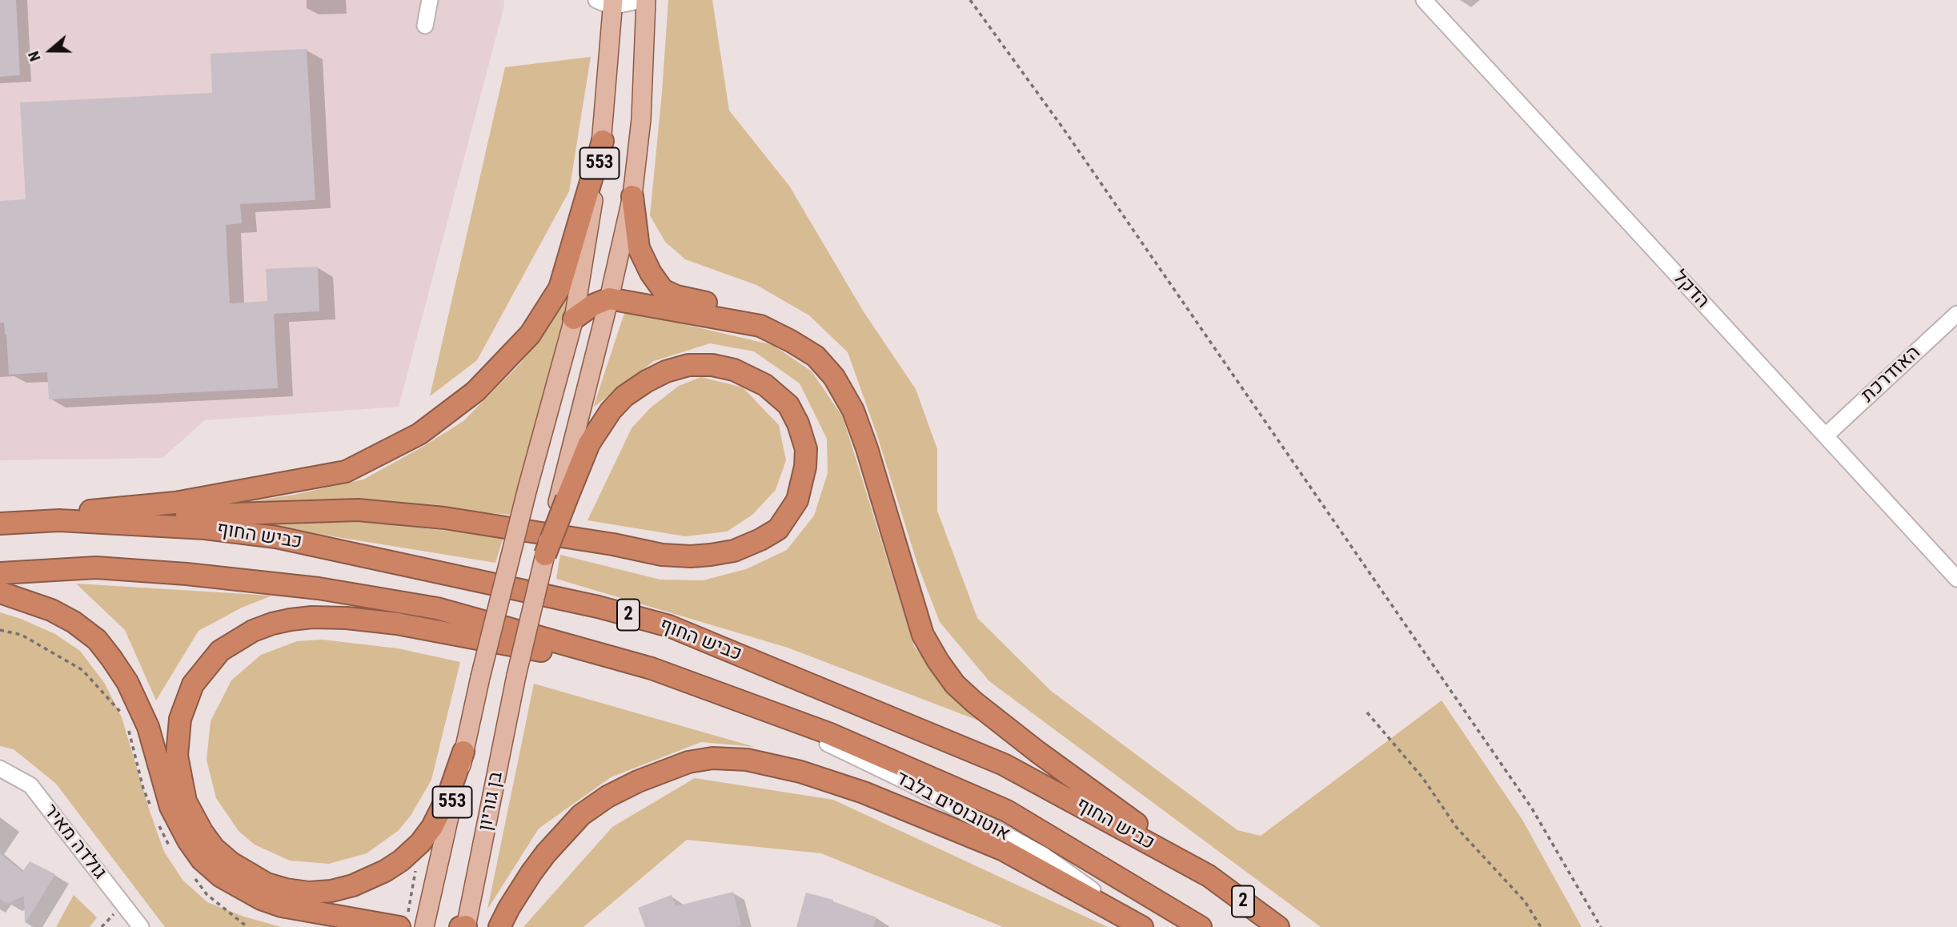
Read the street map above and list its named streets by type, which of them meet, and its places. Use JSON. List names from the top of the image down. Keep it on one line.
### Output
{"streets":{"highway":["כביש החוף","2"],"main road":["553","בן גוריון"],"street":["הדקל","האזדרכת","אוטובוסים בלבד","גולדה מאיר"]},"crossings":[["הדקל","האזדרכת"],["2","אוטובוסים בלבד"]],"north":"left"}
